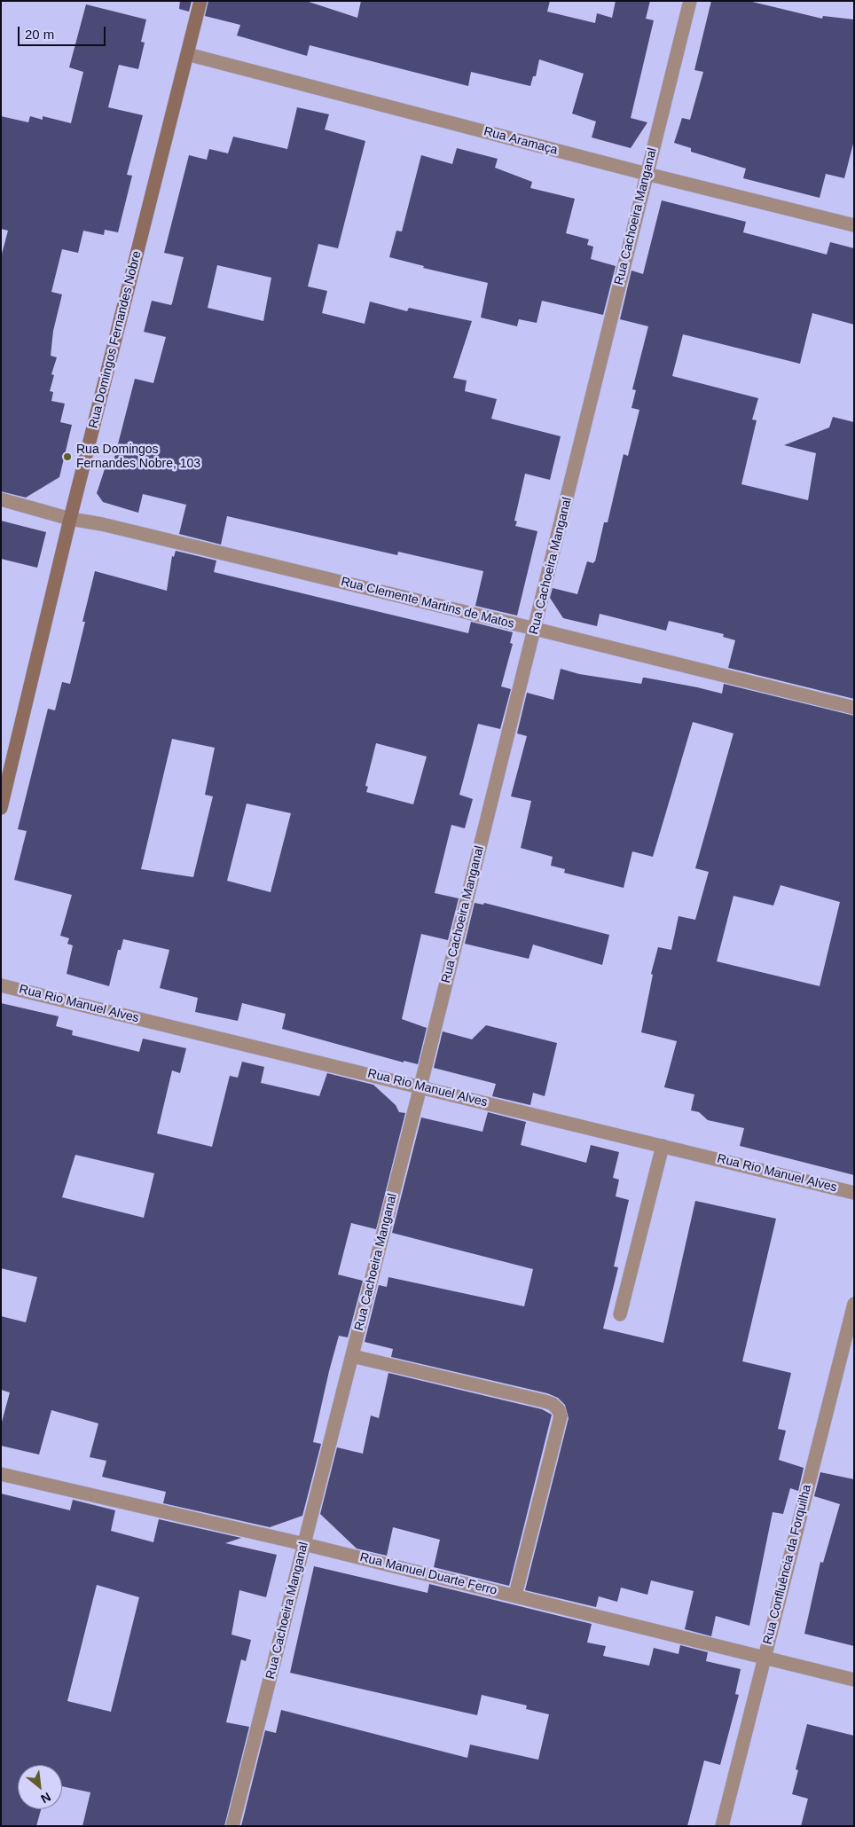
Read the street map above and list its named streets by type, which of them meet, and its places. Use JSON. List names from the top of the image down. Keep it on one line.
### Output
{"streets":{"street":["Rua Aramaça","Rua Cachoeira Manganal","Rua Domingos Fernandes Nobre","Rua Clemente Martins de Matos","Rua Rio Manuel Alves","Rua Confluência da Forquilha","Rua Manuel Duarte Ferro"]},"crossings":[["Rua Aramaça","Rua Cachoeira Manganal"],["Rua Aramaça","Rua Domingos Fernandes Nobre"],["Rua Cachoeira Manganal","Rua Clemente Martins de Matos"],["Rua Cachoeira Manganal","Rua Rio Manuel Alves"],["Rua Cachoeira Manganal","Rua Manuel Duarte Ferro"],["Rua Domingos Fernandes Nobre","Rua Clemente Martins de Matos"],["Rua Confluência da Forquilha","Rua Manuel Duarte Ferro"]],"places":["Rua Domingos Fernandes Nobre, 103"],"scale_bar":"20 m","north":"bottom right"}
